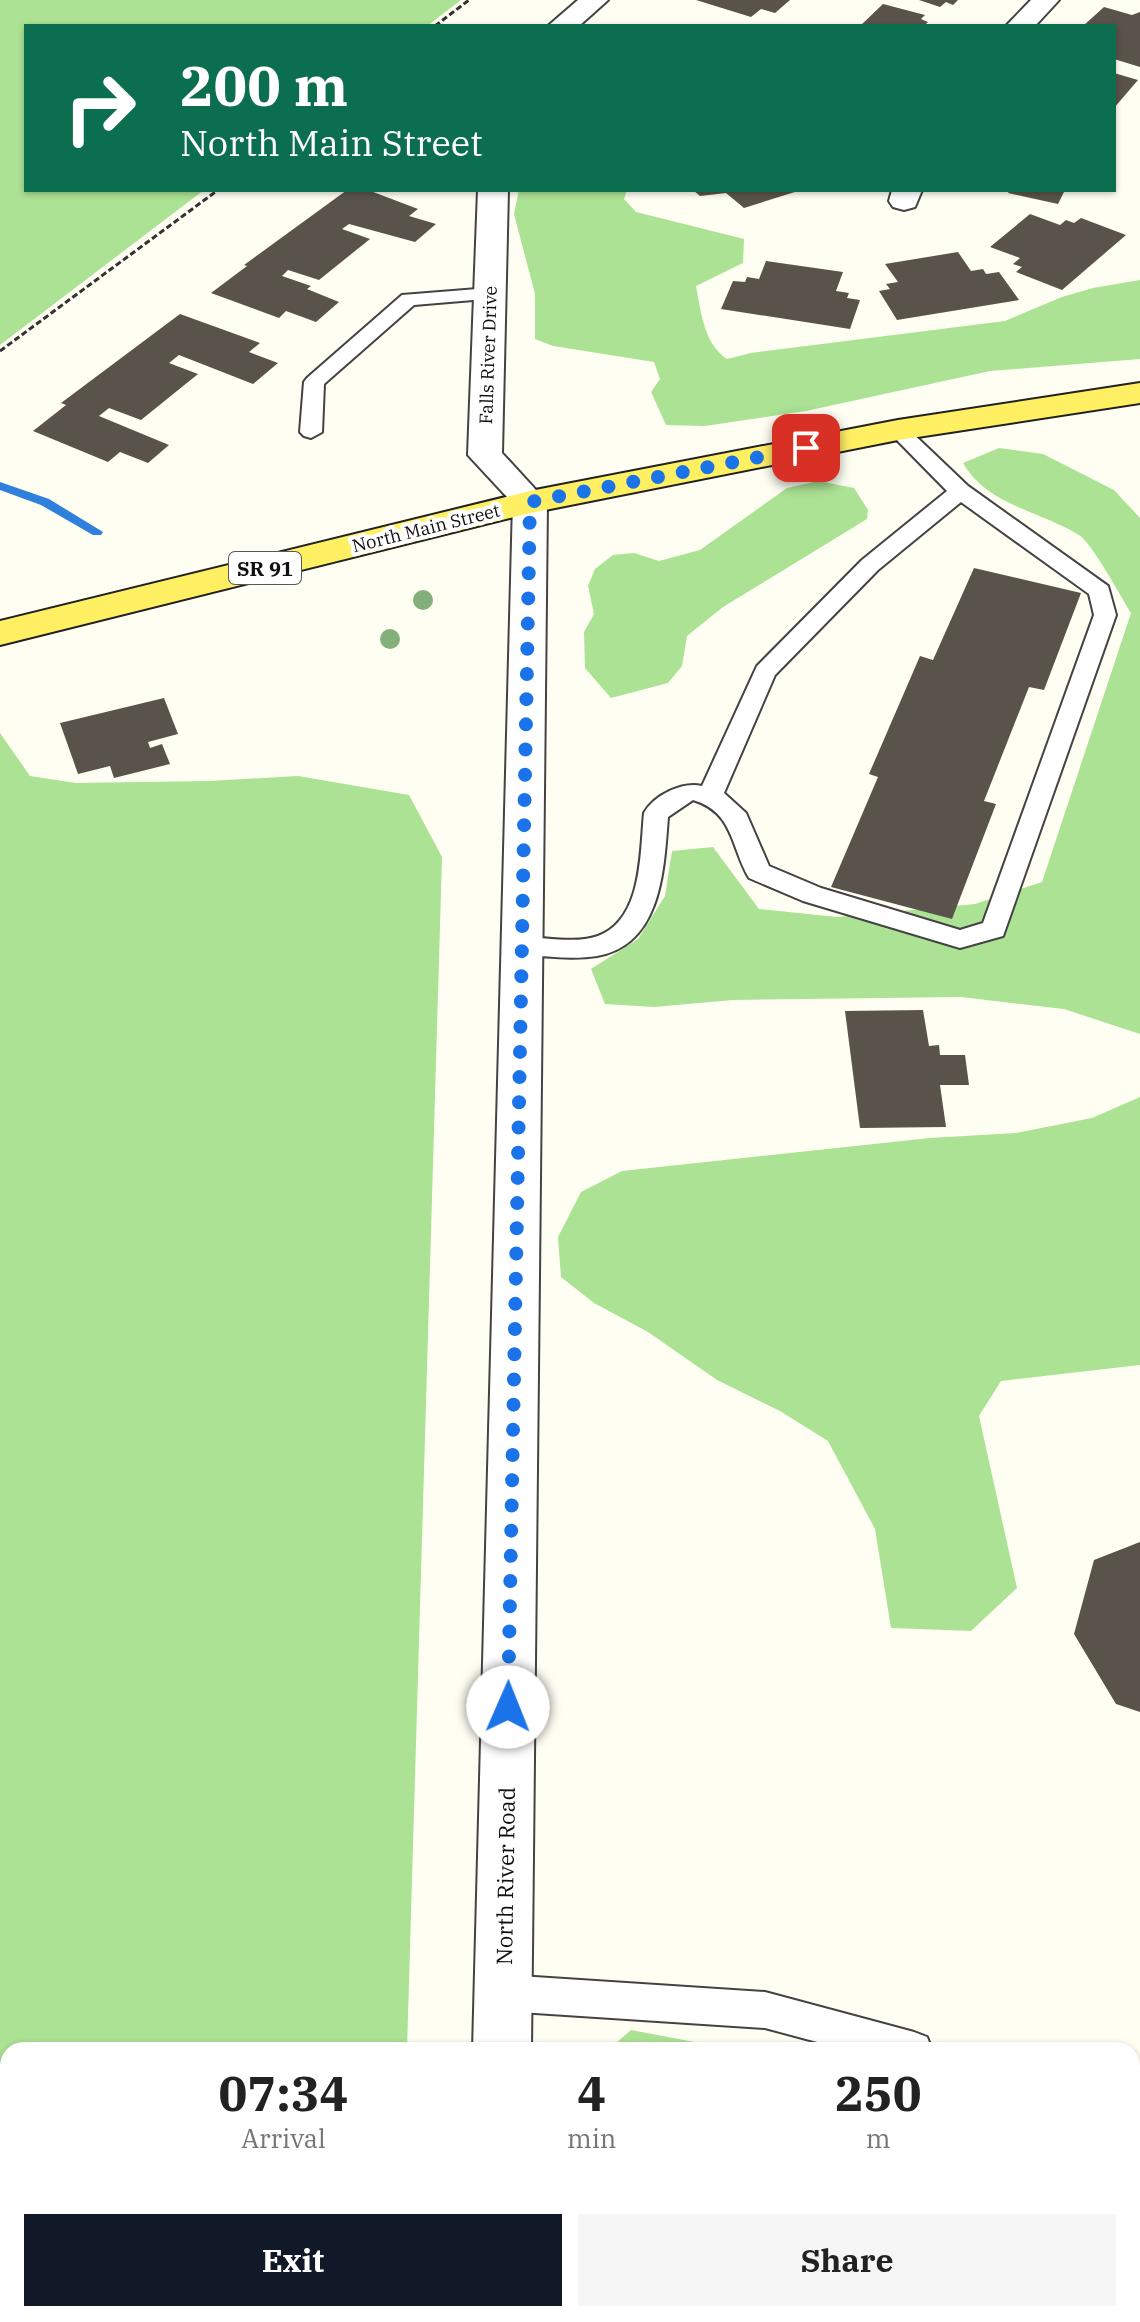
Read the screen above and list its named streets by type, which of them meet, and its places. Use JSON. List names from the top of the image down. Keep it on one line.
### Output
{"streets":{"main road":["North Main Street","SR 91"],"street":["Falls River Drive","North River Road"]},"crossings":[["Falls River Drive","North Main Street"],["Falls River Drive","North River Road"],["North Main Street","North River Road"]],"page":{"turn":["200 m","North Main Street"],"eta":["07:34","Arrival","4","min","250","m"],"buttons":["Exit","Share"]}}
